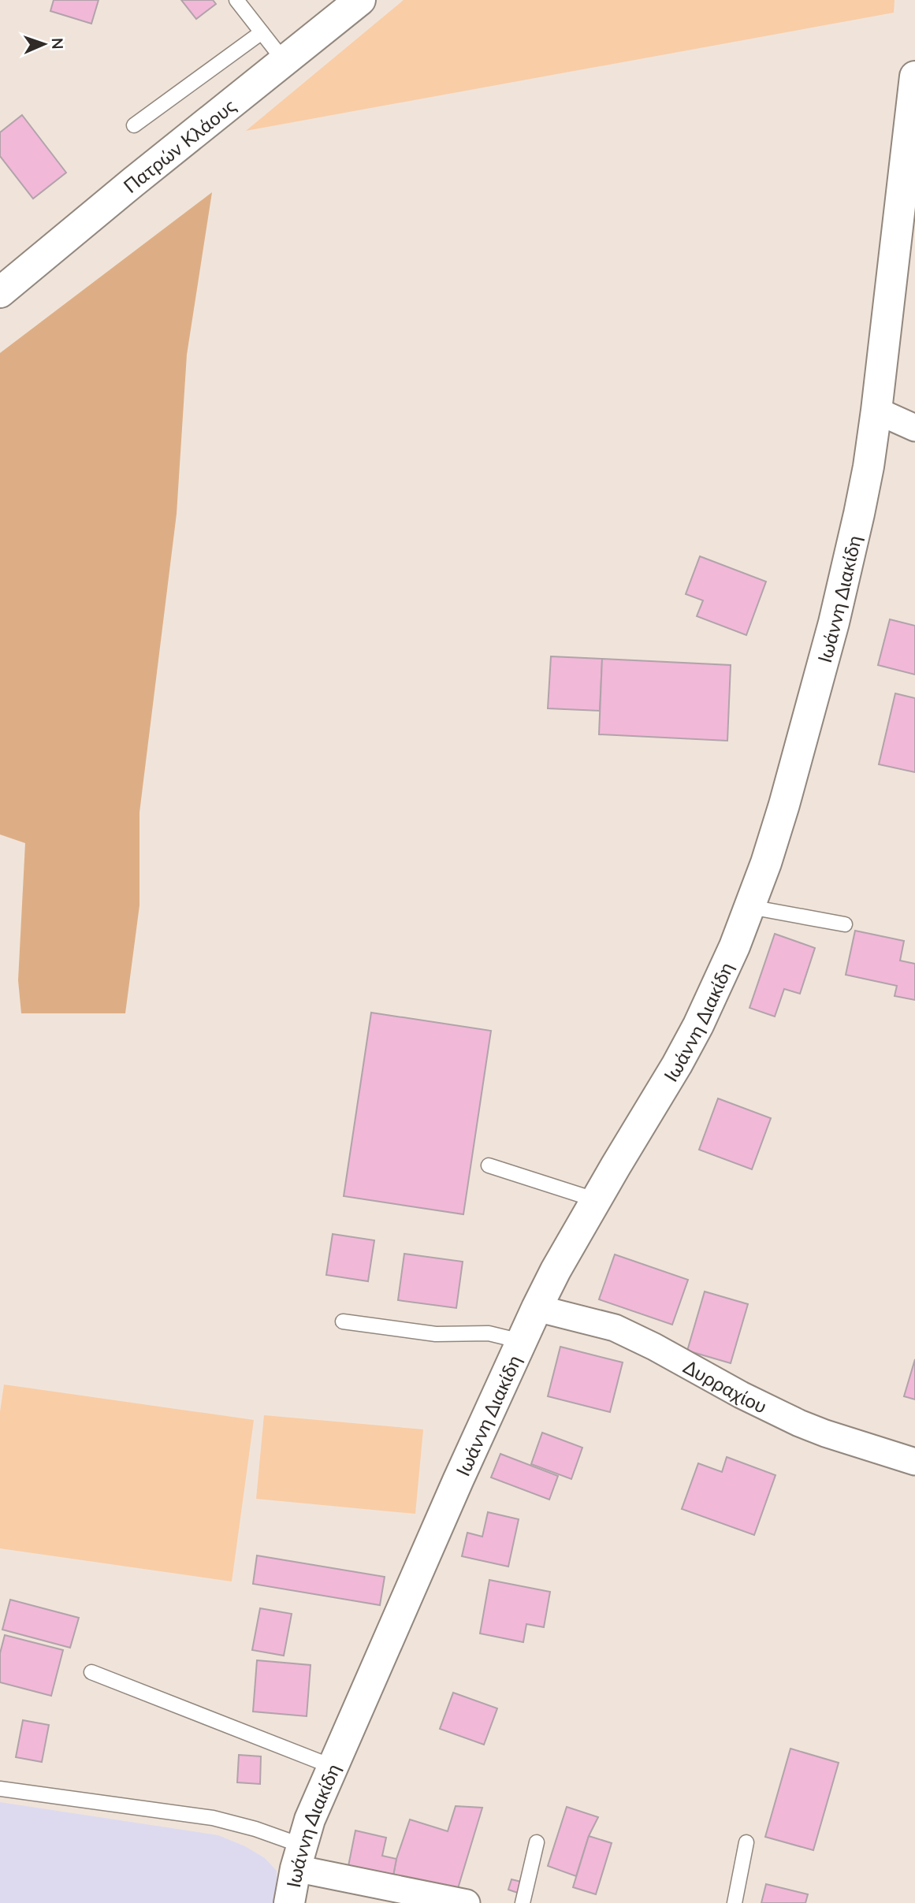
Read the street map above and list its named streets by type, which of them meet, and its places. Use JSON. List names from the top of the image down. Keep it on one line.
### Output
{"streets":{"street":["Πατρών Κλάους","Ιωάννη Διακίδη","Δυρραχίου"]},"crossings":[["Ιωάννη Διακίδη","Δυρραχίου"]],"north":"right"}
